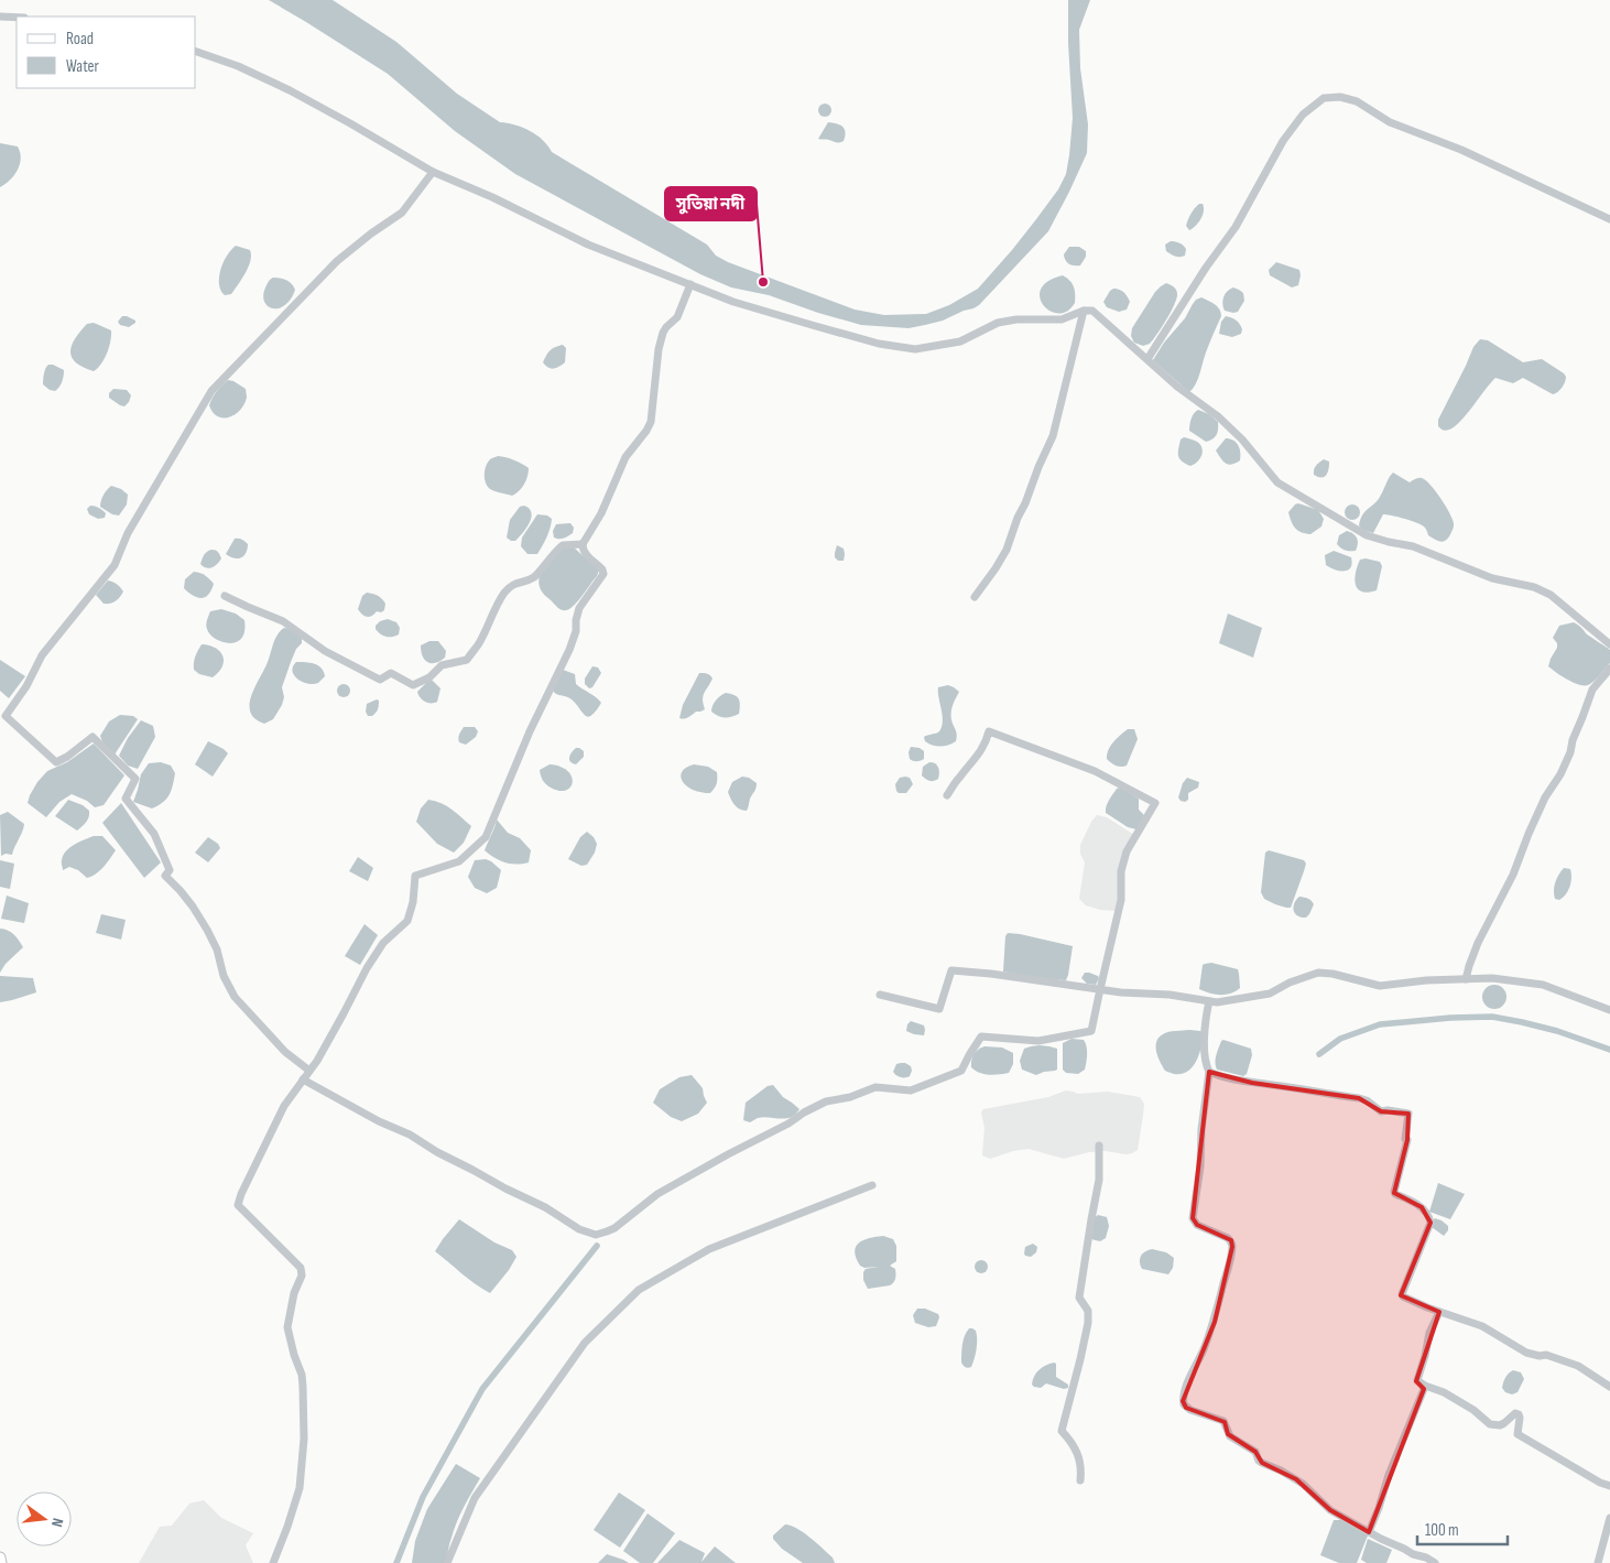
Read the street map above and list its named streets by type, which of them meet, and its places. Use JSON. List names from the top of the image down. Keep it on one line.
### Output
{"places":["সুতিয়া নদী"],"legend":["Road","Water"],"scale_bar":"100 m","north":"right"}
